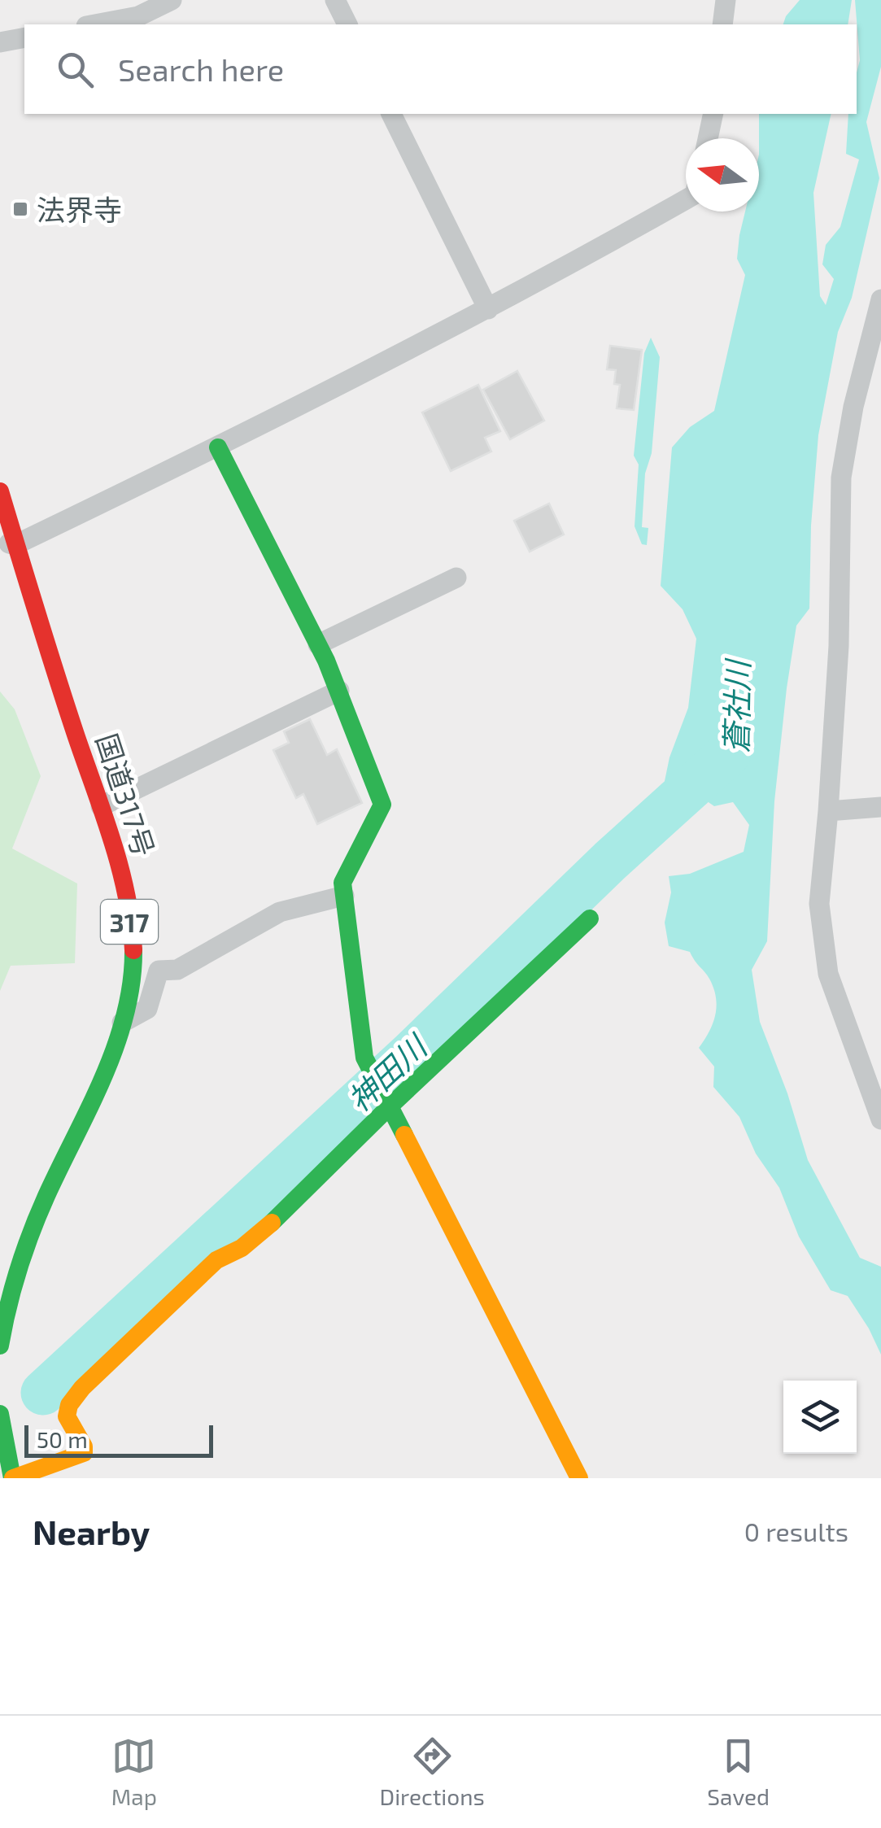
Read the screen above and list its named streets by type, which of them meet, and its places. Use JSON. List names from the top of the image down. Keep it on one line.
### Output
{"streets":{"main road":["国道317号","317"]},"water":["蒼社川","神田川"],"places":{"transit":["法界寺"]},"scale_bar":"50 m","north":"left","page":{"search":"Search here","scale":"50 m","heading":["Nearby","0 results"],"nav":["Map","Directions","Saved"]}}
